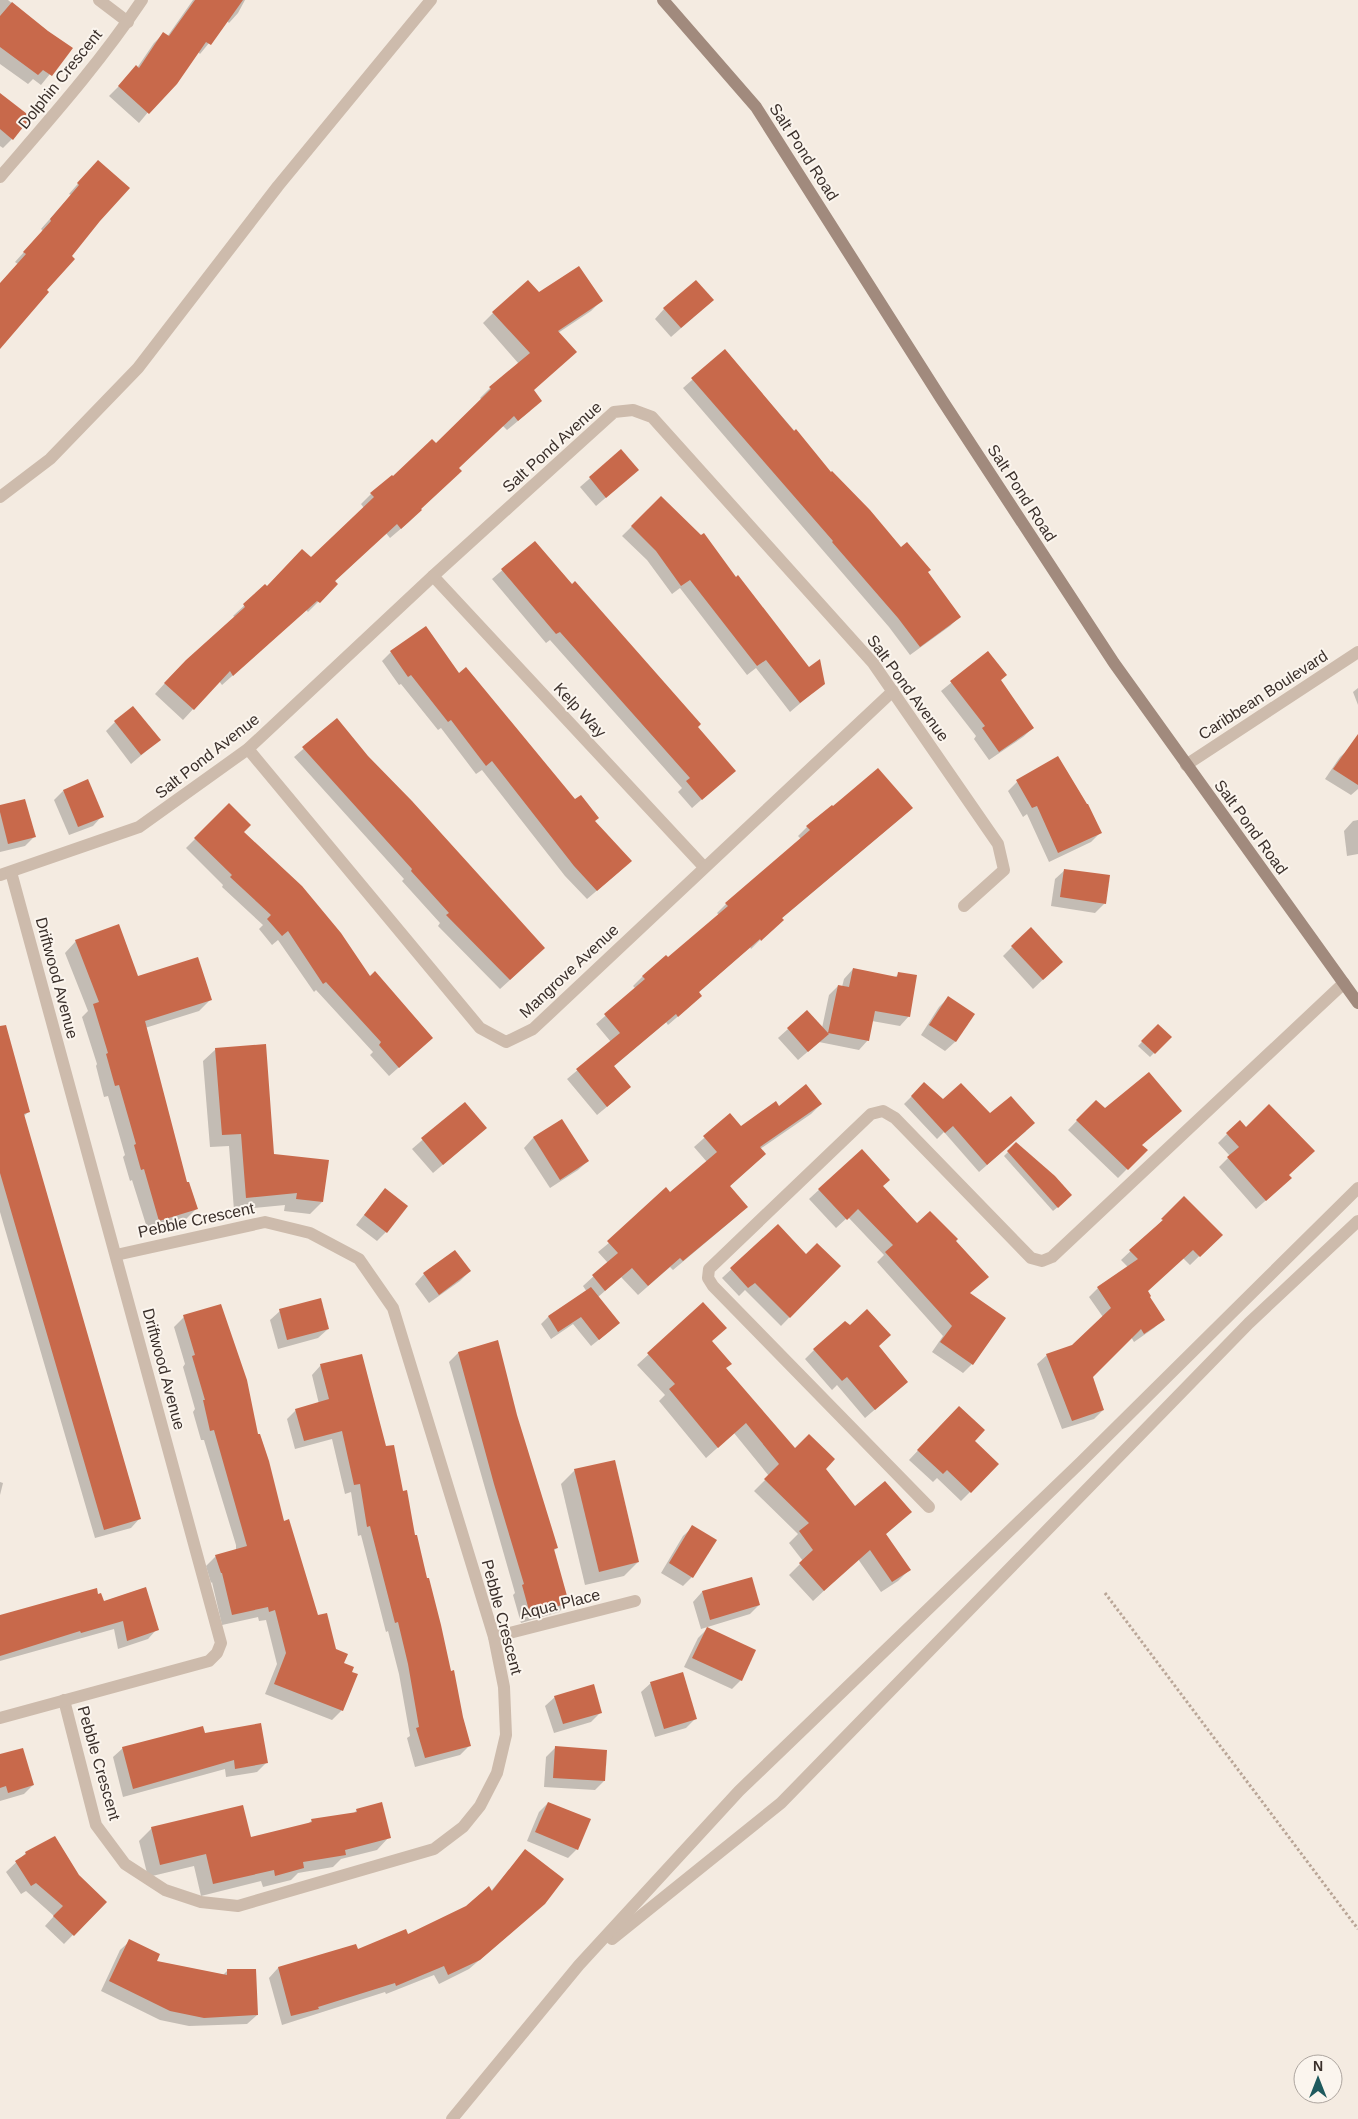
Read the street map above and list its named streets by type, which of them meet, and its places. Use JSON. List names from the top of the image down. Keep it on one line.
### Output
{"streets":{"street":["Dolphin Crescent","Salt Pond Road","Salt Pond Avenue","Caribbean Boulevard","Kelp Way","Mangrove Avenue","Driftwood Avenue","Pebble Crescent","Aqua Place"]},"crossings":[["Salt Pond Road","Caribbean Boulevard"],["Salt Pond Avenue","Kelp Way"],["Salt Pond Avenue","Mangrove Avenue"],["Salt Pond Avenue","Driftwood Avenue"],["Kelp Way","Mangrove Avenue"],["Driftwood Avenue","Pebble Crescent"],["Pebble Crescent","Aqua Place"]],"north":"top"}
